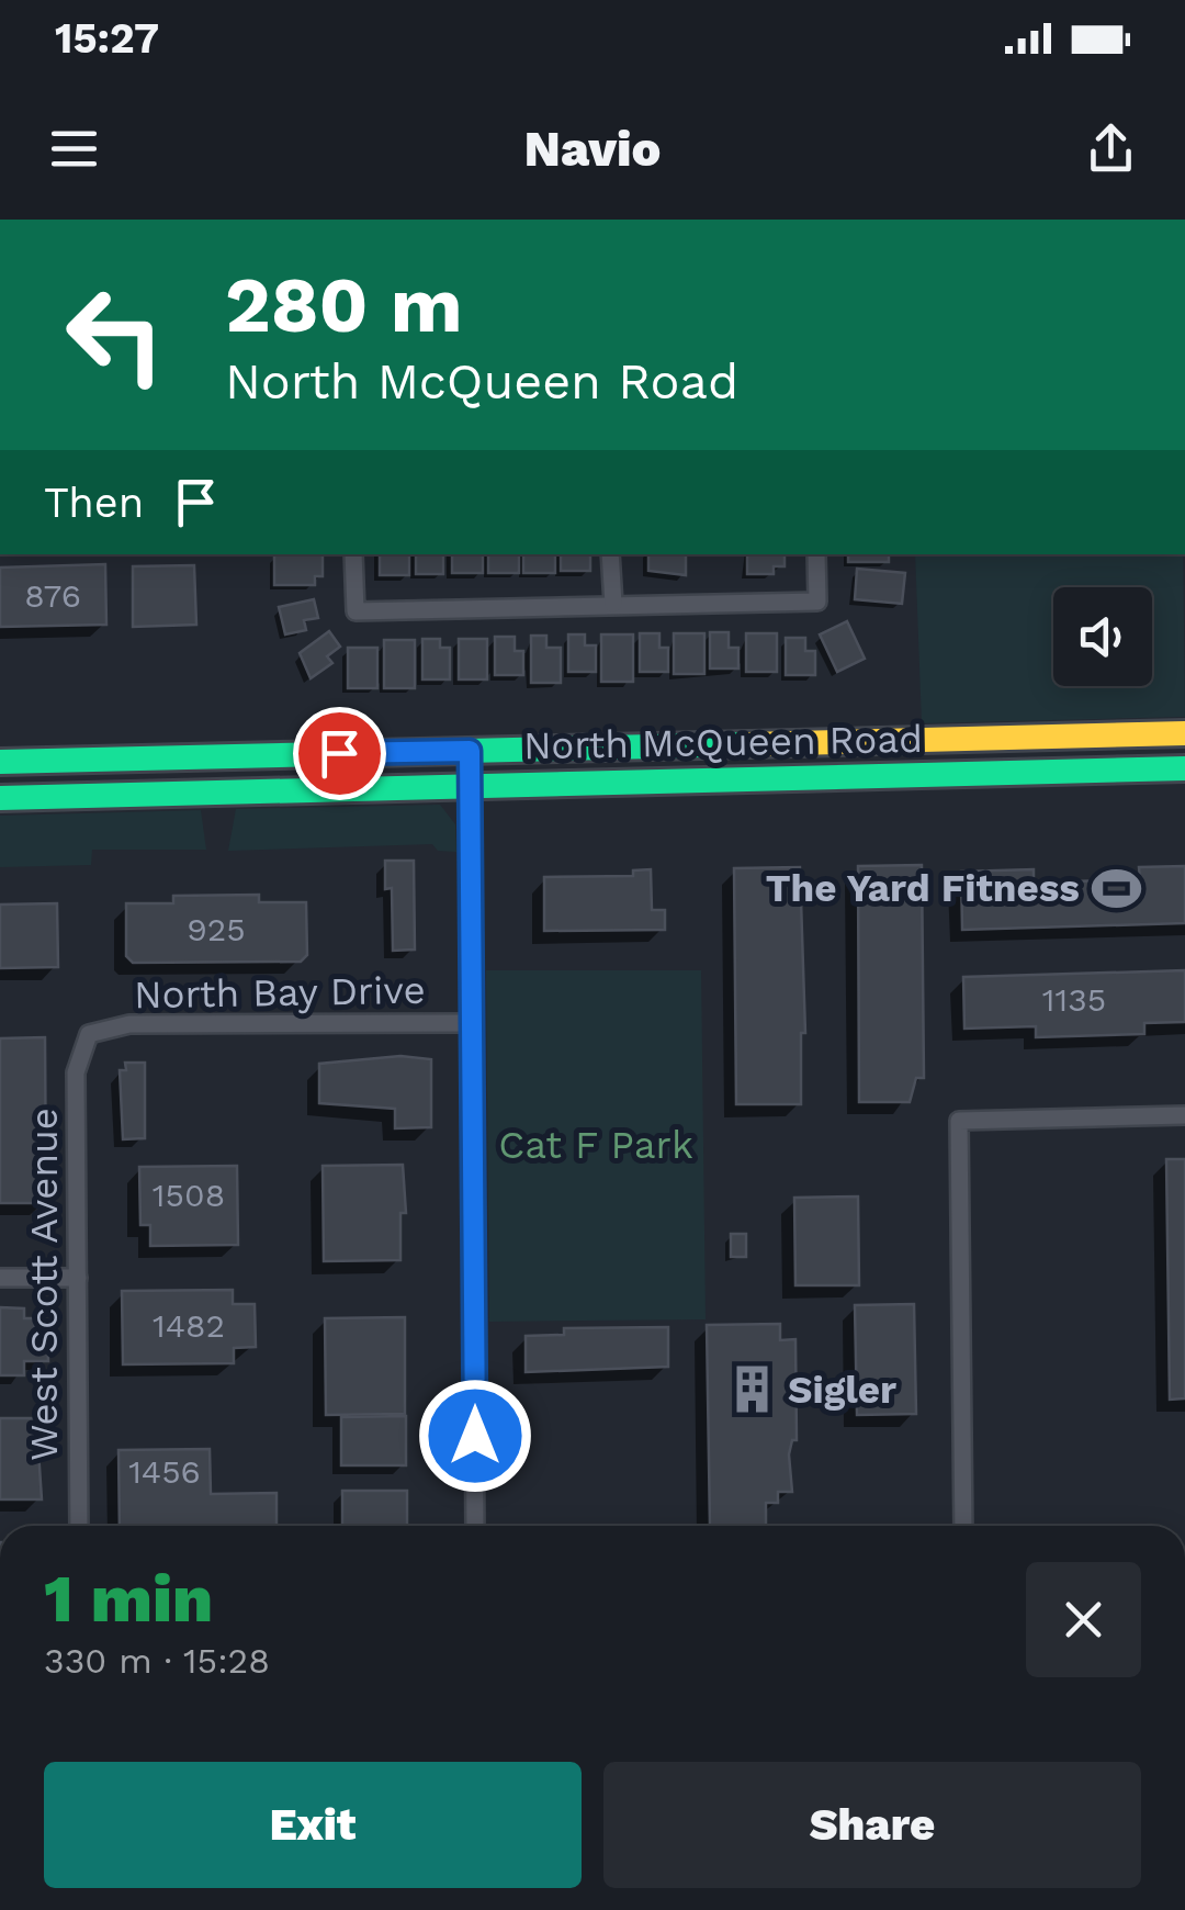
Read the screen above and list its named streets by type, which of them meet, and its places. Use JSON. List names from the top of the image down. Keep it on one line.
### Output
{"streets":{"main road":["North McQueen Road"],"street":["North Bay Drive","West Scott Avenue"]},"crossings":[["North Bay Drive","West Scott Avenue"]],"parks":["Cat F Park"],"places":{"sports":["The Yard Fitness"],"building":["Sigler"]},"house_numbers":["876","925","1135","1508","1482","1456"],"page":{"status":"15:27","header":"Navio","turn":["280 m","North McQueen Road"],"then":"Then","heading":["1 min","330 m · 15:28"],"buttons":["Exit","Share"]}}
